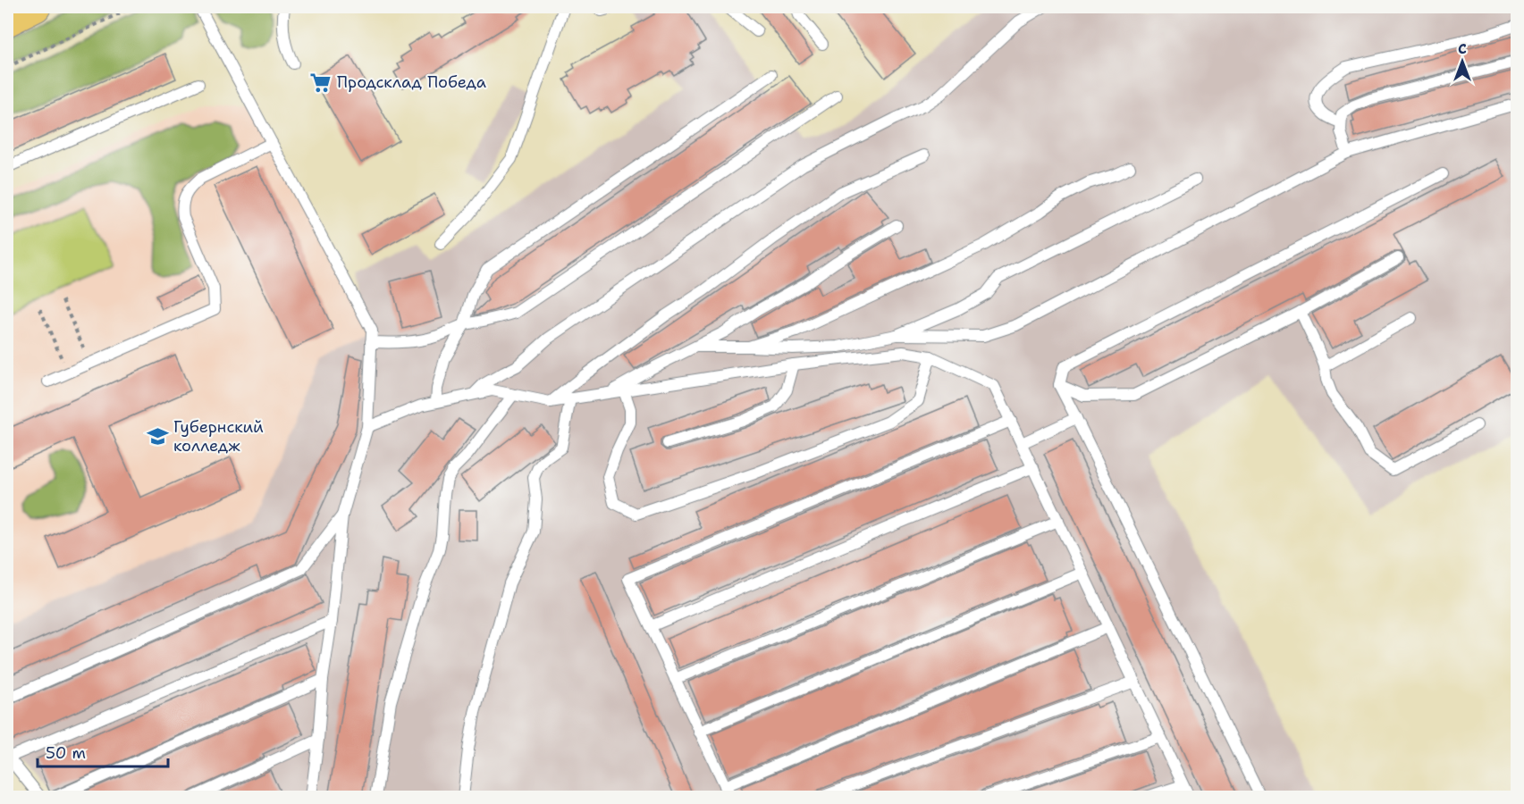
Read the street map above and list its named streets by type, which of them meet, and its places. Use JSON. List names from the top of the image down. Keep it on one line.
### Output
{"places":{"supermarket":["Продсклад Победа"],"school or university":["Губернский колледж"]},"scale_bar":"50 m","north":"top"}
